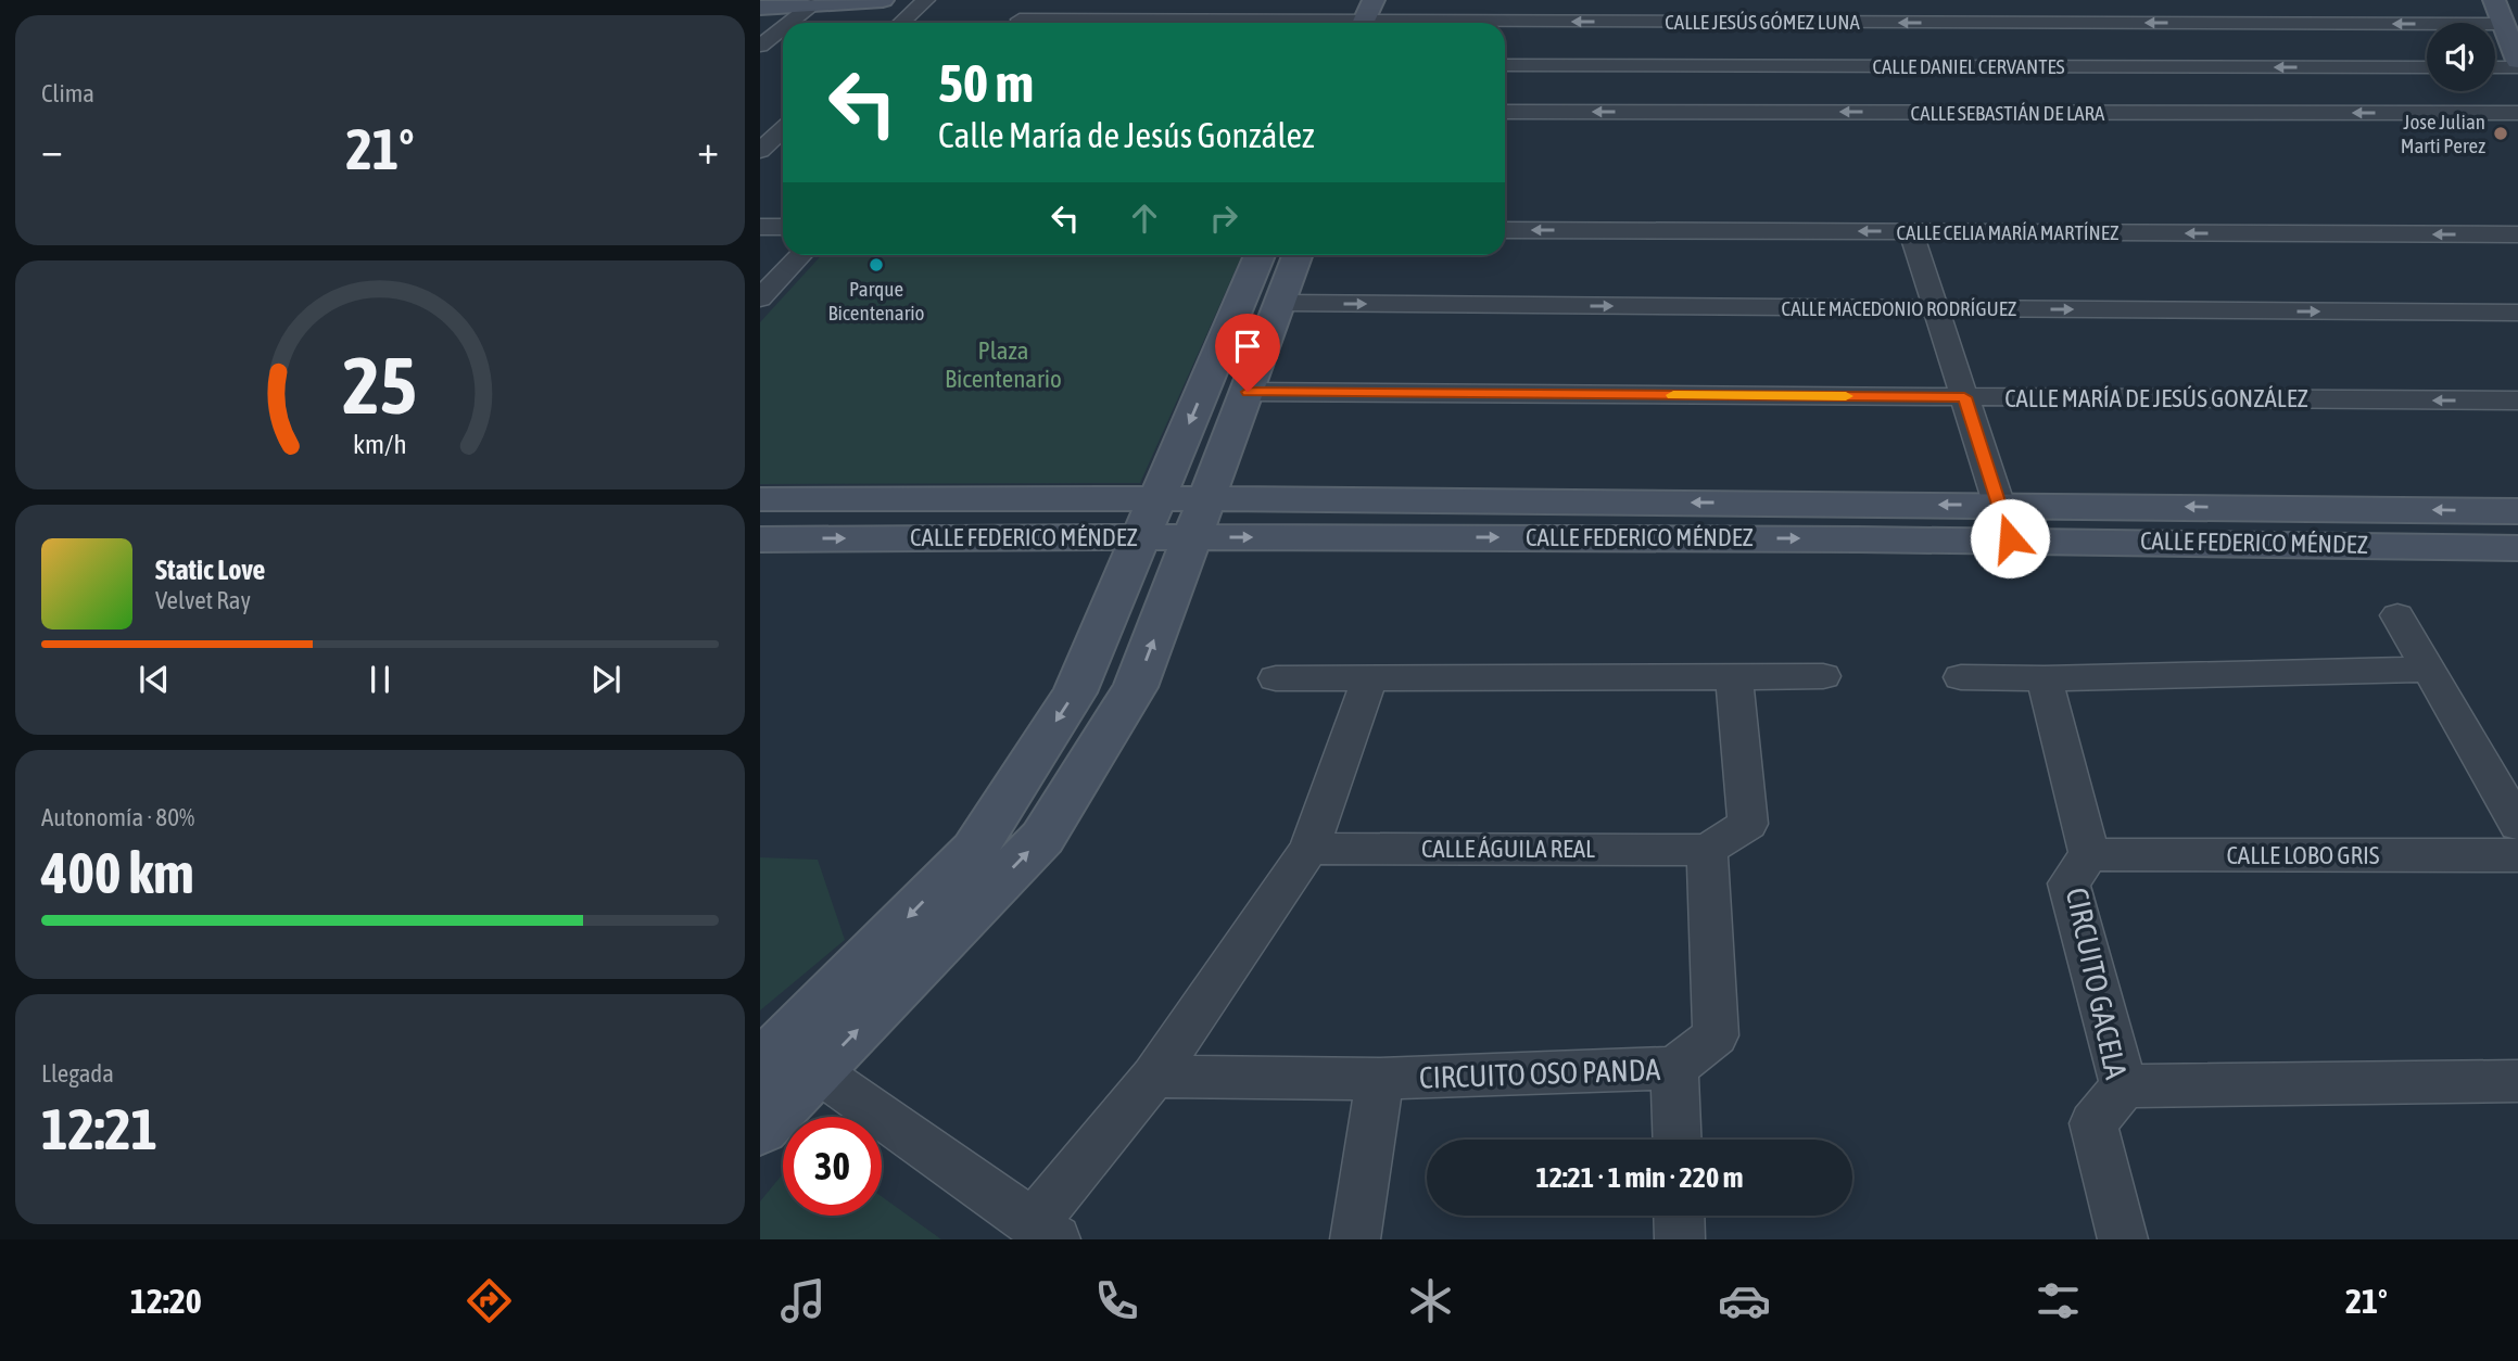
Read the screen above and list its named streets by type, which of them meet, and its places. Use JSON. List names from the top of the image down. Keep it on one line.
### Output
{"streets":{"street":["CALLE JESÚS GÓMEZ LUNA","CALLE DANIEL CERVANTES","CALLE SEBASTIÁN DE LARA","CALLE CELIA MARÍA MARTÍNEZ","CALLE MACEDONIO RODRÍGUEZ","CALLE MARÍA DE JESÚS GONZÁLEZ","CALLE FEDERICO MÉNDEZ","CALLE ÁGUILA REAL","CALLE LOBO GRIS","CIRCUITO GACELA","CIRCUITO OSO PANDA"]},"crossings":[["CALLE ÁGUILA REAL","CIRCUITO OSO PANDA"],["CALLE LOBO GRIS","CIRCUITO GACELA"]],"one_way":["CALLE JESÚS GÓMEZ LUNA","CALLE SEBASTIÁN DE LARA","CALLE CELIA MARÍA MARTÍNEZ","CALLE MACEDONIO RODRÍGUEZ"],"parks":["Plaza Bicentenario"],"places":["Jose Julian Marti Perez","Parque Bicentenario"],"page":{"tile":["Clima",["Autonomía · 80%","400 km"],["Llegada","12:21"]],"turn":["50 m","Calle María de Jesús González"],"heat":["−","21°","+"],"song":["Static Love","Velvet Ray"],"limit":"30","trip":"12:21 · 1 min · 220 m","tabs":["12:20","21°"],"gauge":["25","km/h"]}}
